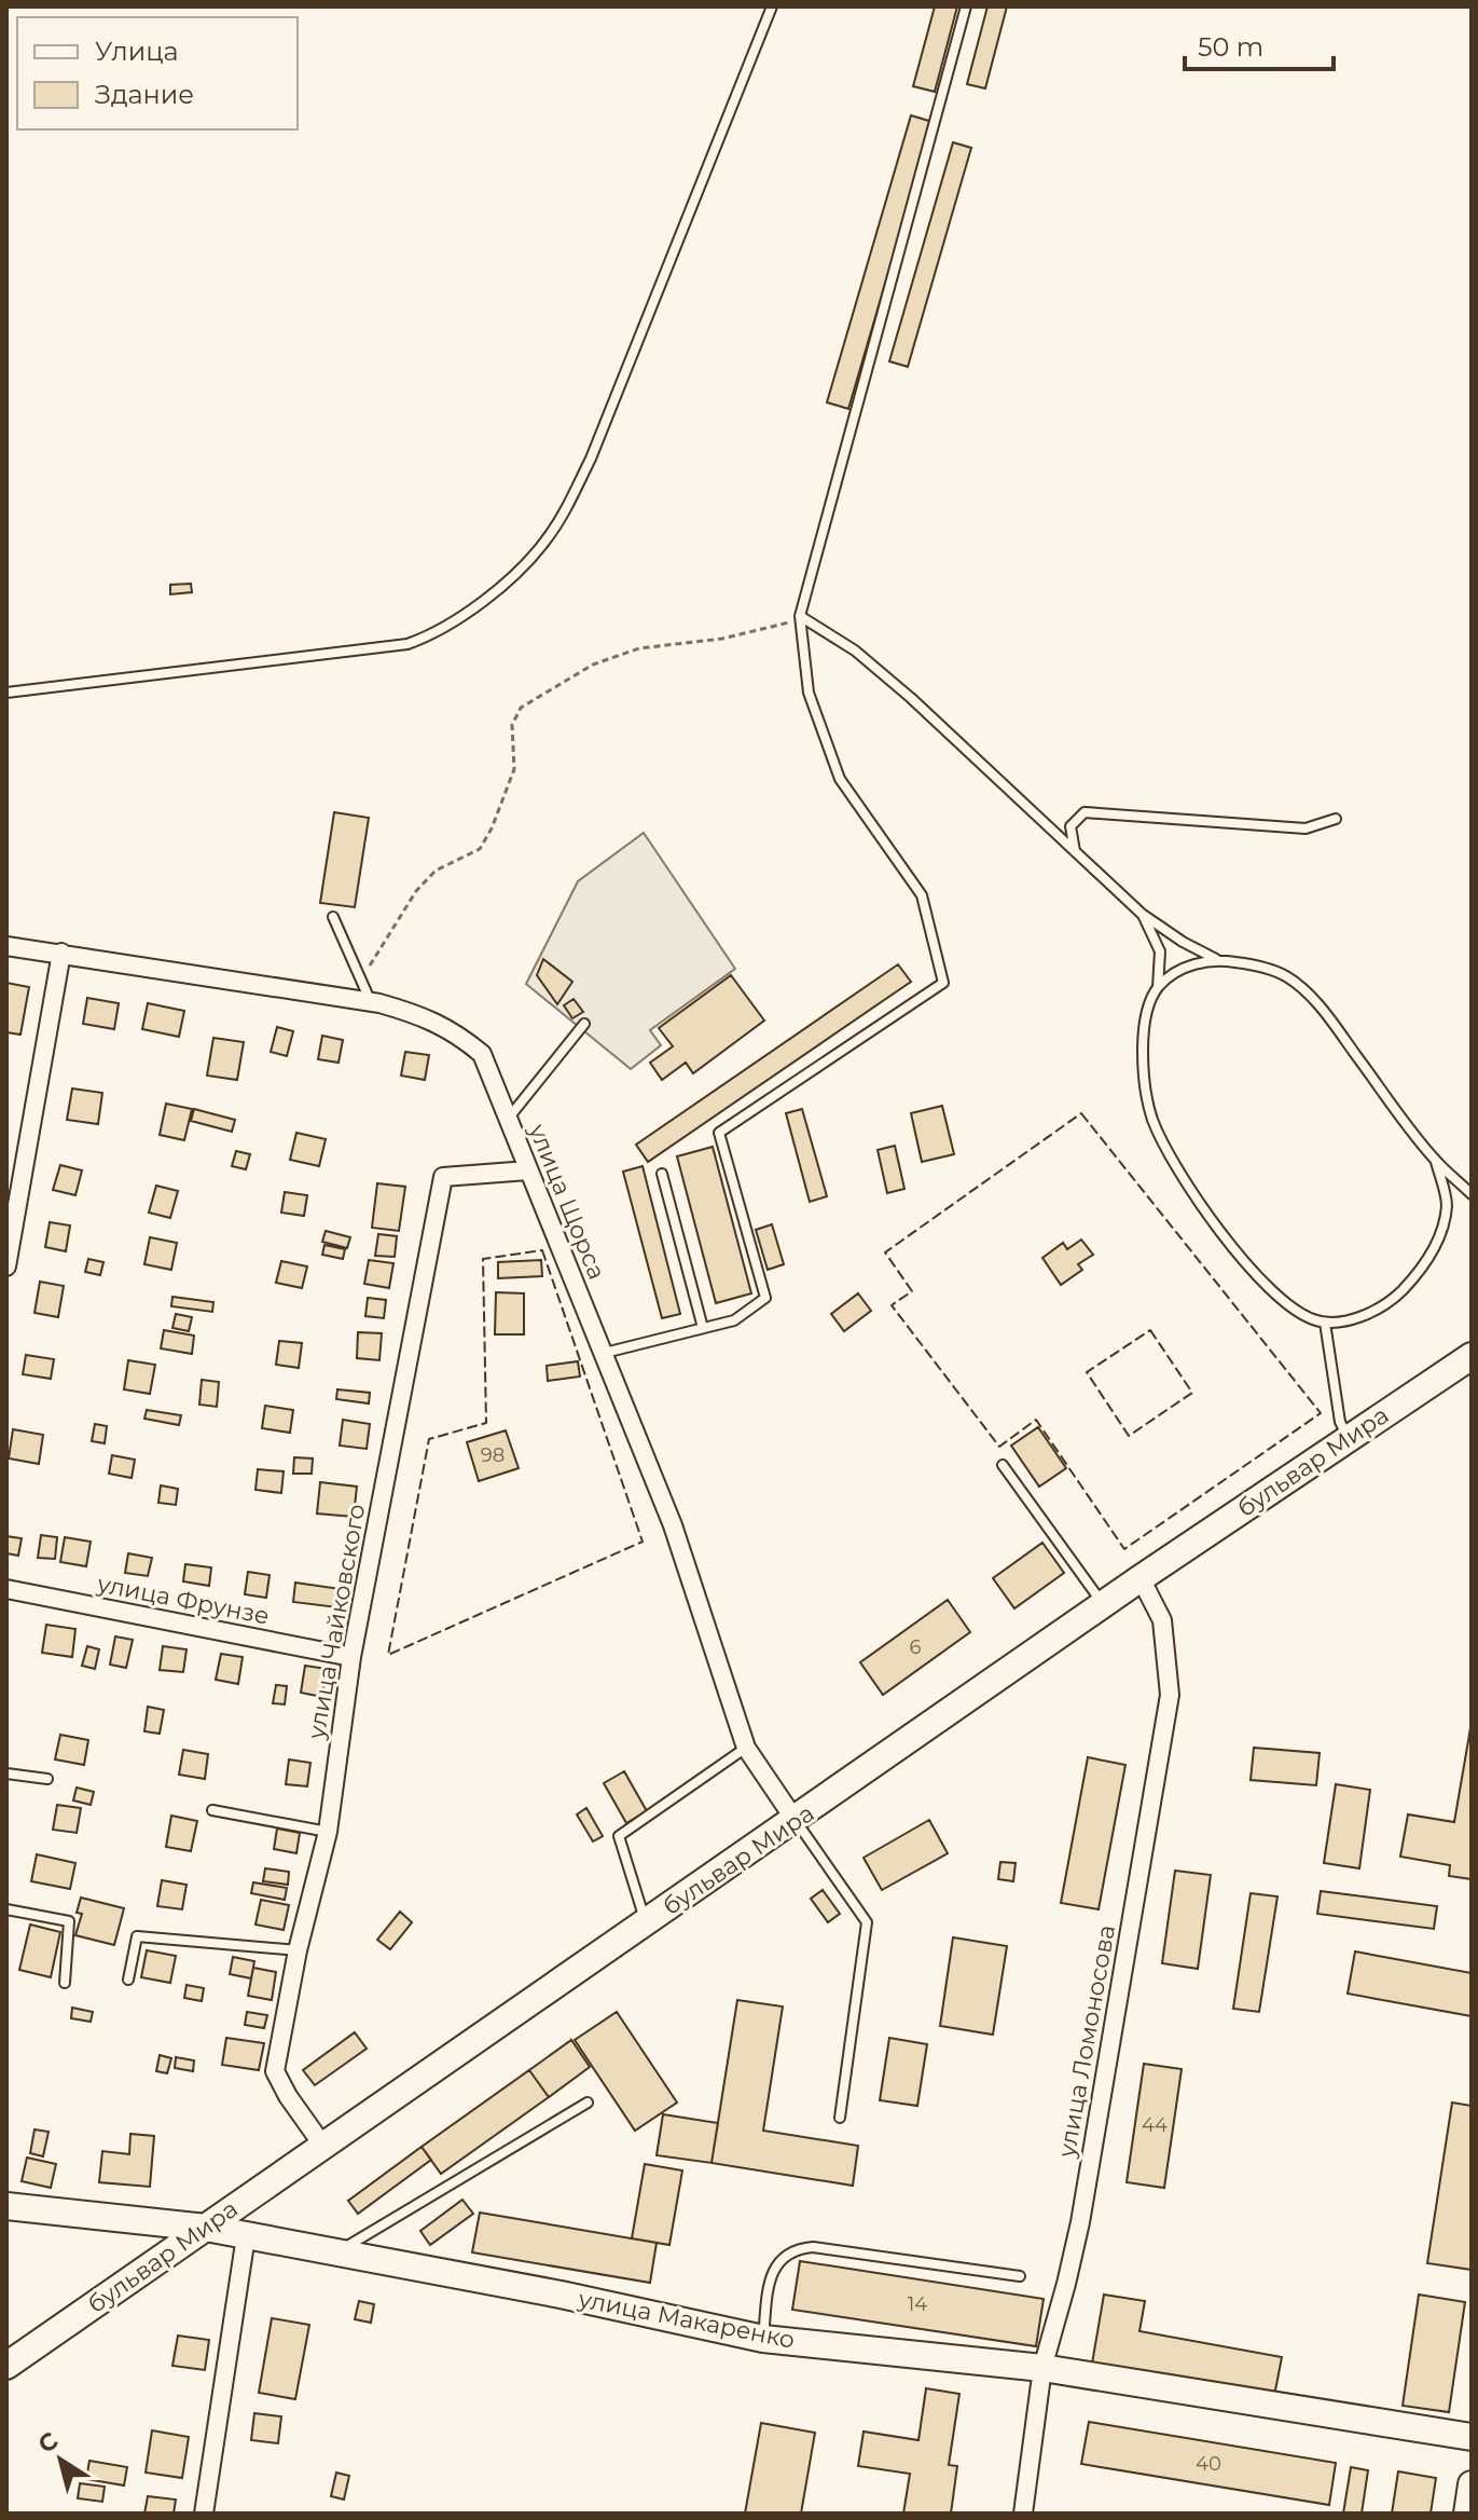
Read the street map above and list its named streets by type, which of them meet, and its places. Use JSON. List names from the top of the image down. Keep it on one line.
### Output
{"streets":{"main road":["бульвар Мира","улица Макаренко"],"street":["улица Щорса","улица Фрунзе","улица Чайковского","улица Ломоносова"]},"crossings":[["улица Щорса","бульвар Мира"],["улица Щорса","улица Чайковского"],["бульвар Мира","улица Чайковского"],["бульвар Мира","улица Ломоносова"],["бульвар Мира","улица Макаренко"],["улица Фрунзе","улица Чайковского"],["улица Ломоносова","улица Макаренко"]],"house_numbers":["98","6","44","14","40"],"legend":["Улица","Здание"],"scale_bar":"50 m","north":"top left"}
